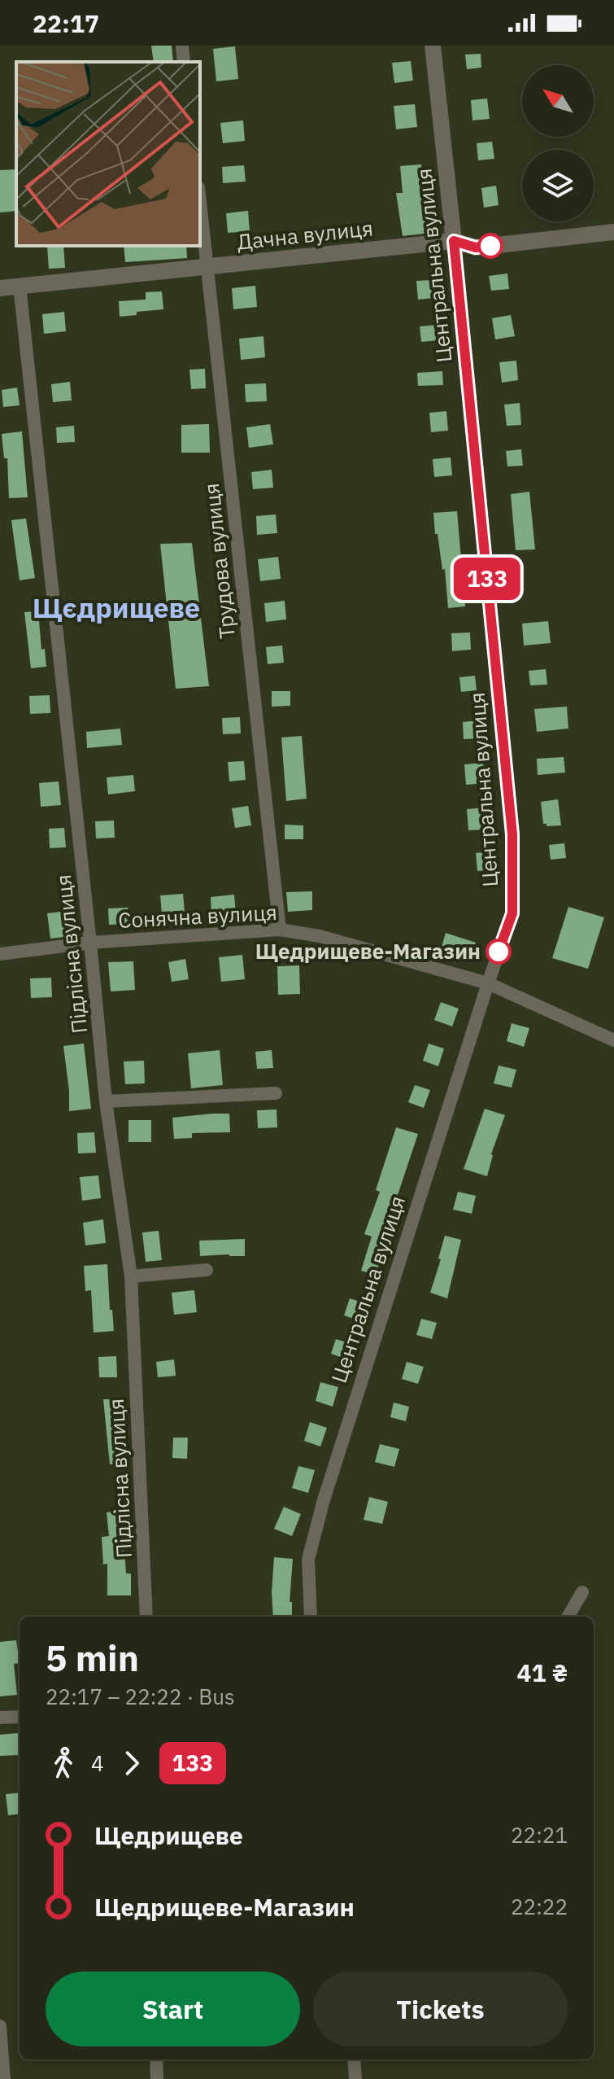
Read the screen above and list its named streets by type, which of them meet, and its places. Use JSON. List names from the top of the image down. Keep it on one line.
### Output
{"streets":{"street":["Дачна вулиця","Центральна вулиця","Трудова вулиця","Сонячна вулиця","Підлісна вулиця"]},"crossings":[["Дачна вулиця","Центральна вулиця"],["Дачна вулиця","Трудова вулиця"],["Дачна вулиця","Підлісна вулиця"],["Центральна вулиця","Сонячна вулиця"],["Трудова вулиця","Сонячна вулиця"],["Сонячна вулиця","Підлісна вулиця"]],"districts":["Щєдрищеве"],"places":["Щедрищеве-Магазин"],"lines":["bus line 133"],"north":"top left","page":{"status":"22:17","on_map":"133","heading":["5 min","22:17 – 22:22 · Bus","41 ₴"],"legs":["4","133"],"list":[{"name":"Щедрищеве","value":"22:21"},{"name":"Щедрищеве-Магазин","value":"22:22"}],"buttons":["Start","Tickets"]}}
